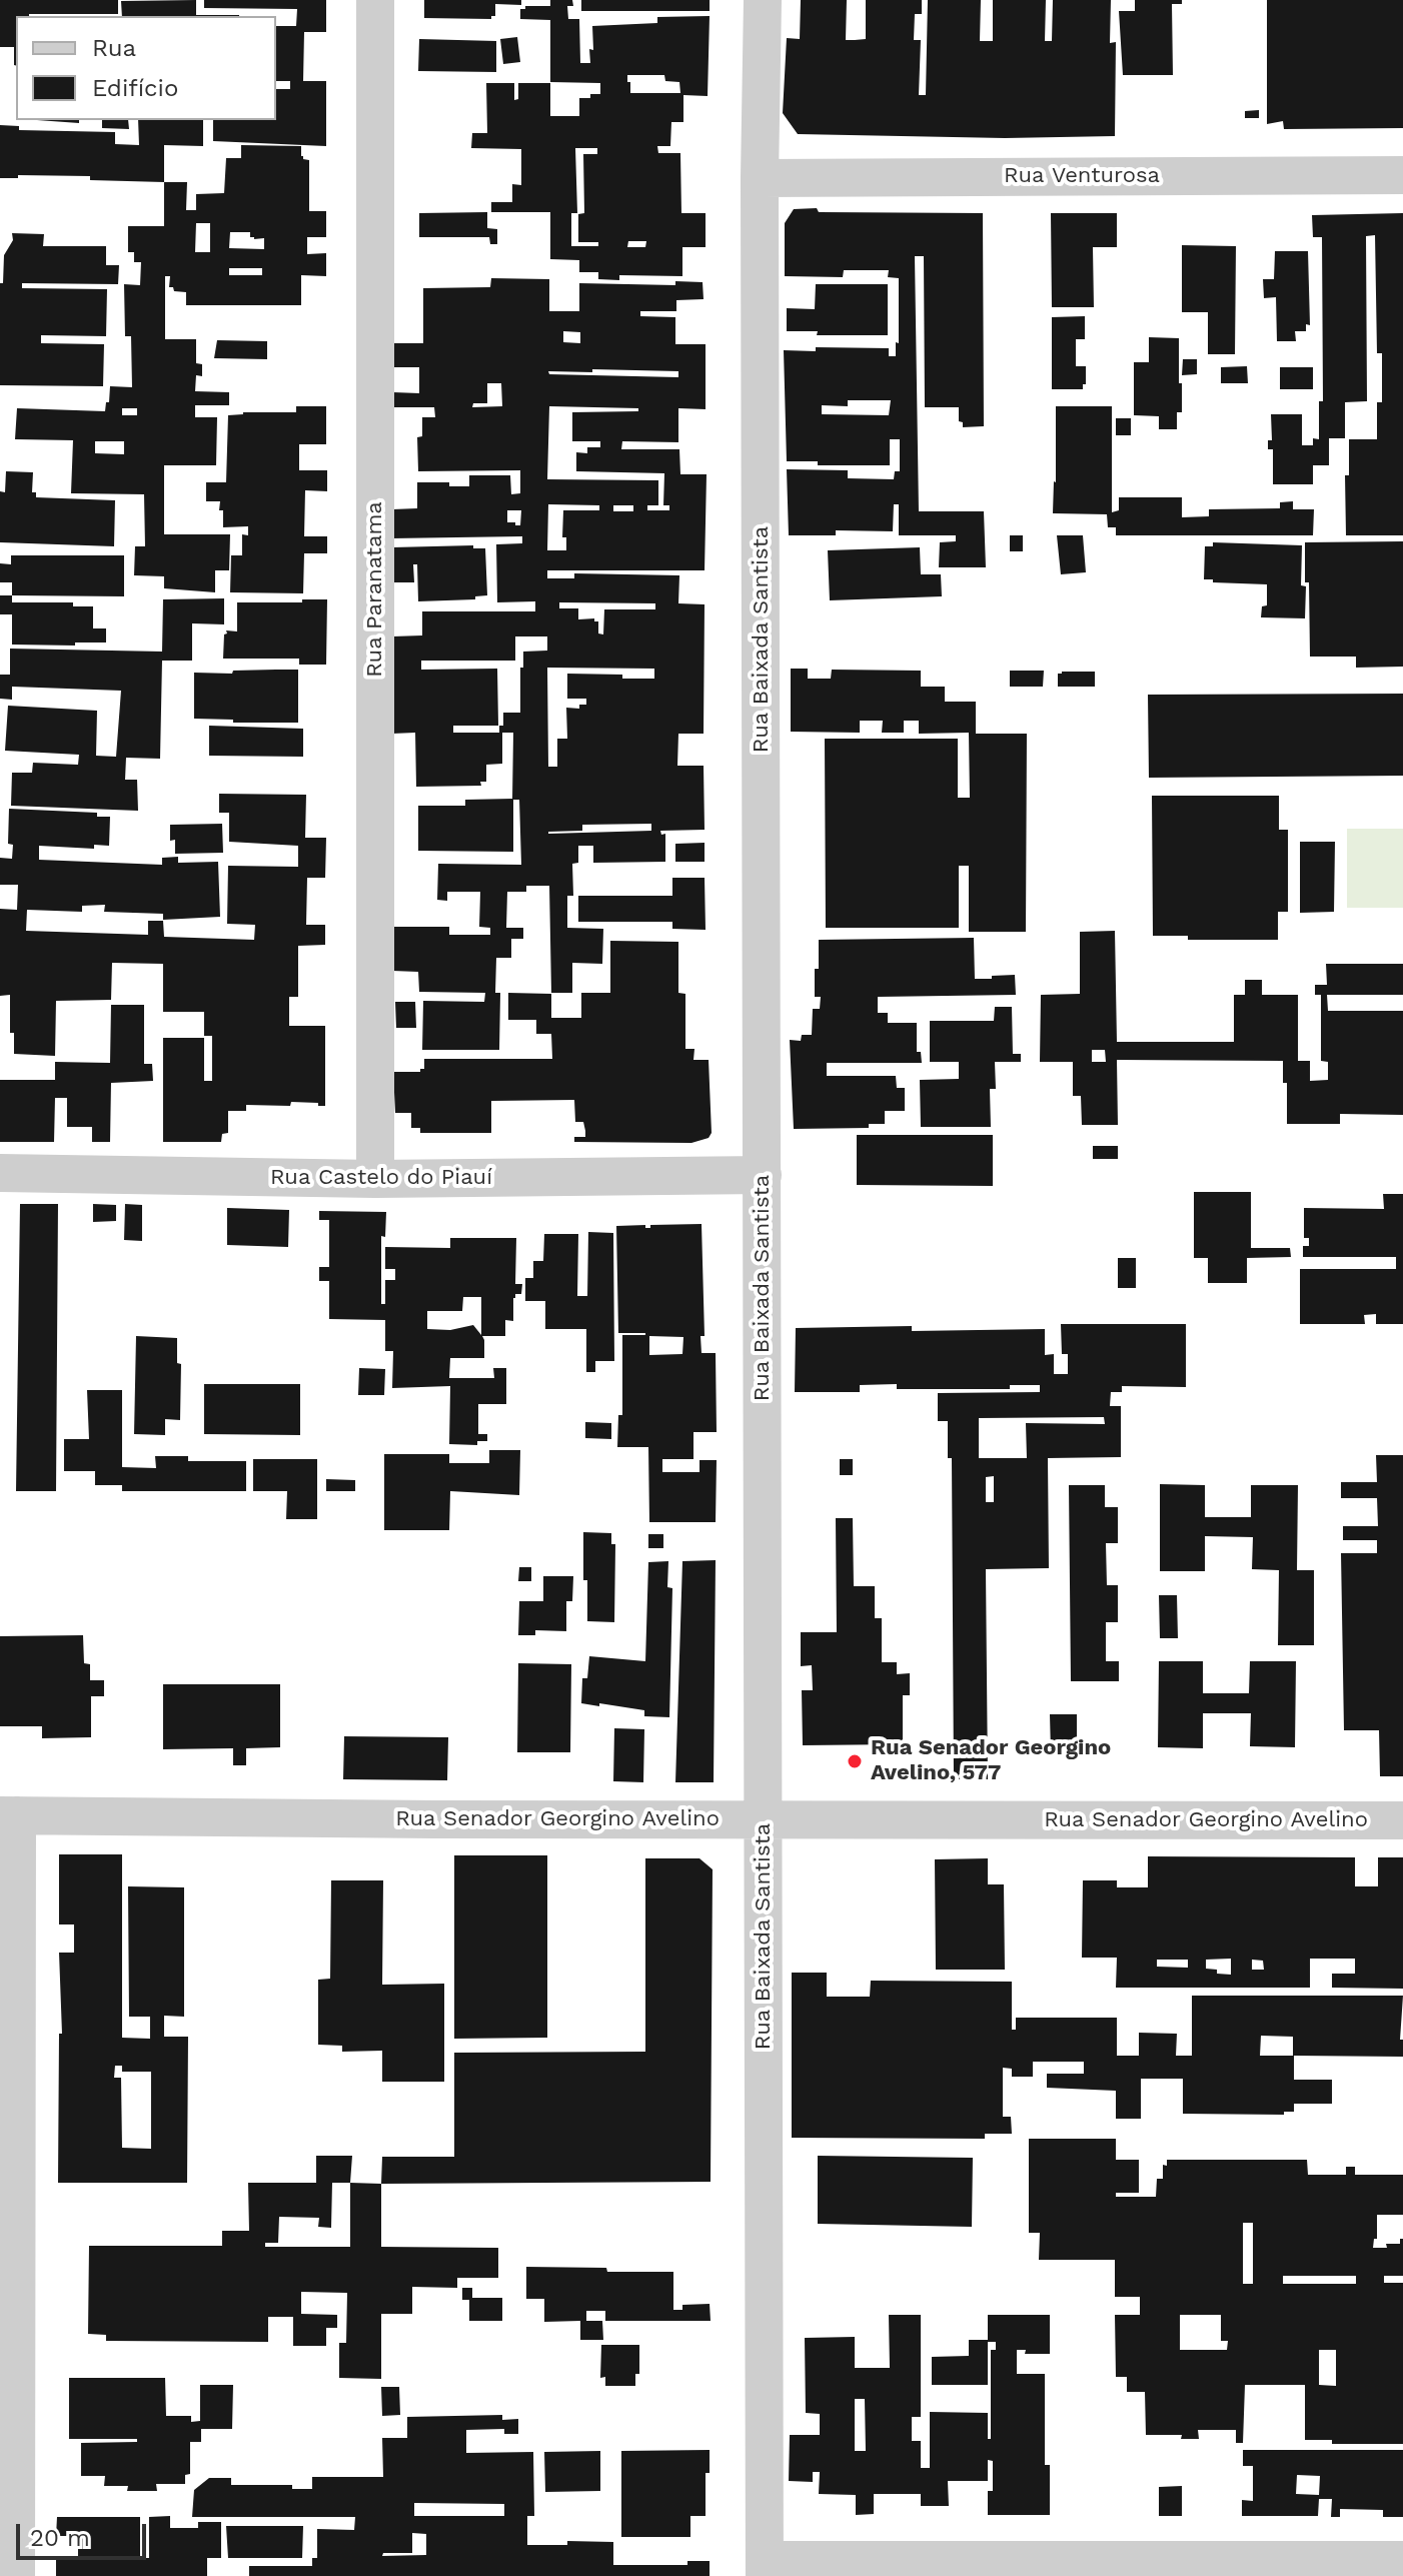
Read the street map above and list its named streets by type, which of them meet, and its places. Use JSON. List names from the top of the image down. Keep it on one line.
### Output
{"streets":{"street":["Rua Venturosa","Rua Paranatama","Rua Baixada Santista","Rua Castelo do Piauí","Rua Senador Georgino Avelino"]},"crossings":[["Rua Venturosa","Rua Baixada Santista"],["Rua Paranatama","Rua Castelo do Piauí"],["Rua Baixada Santista","Rua Castelo do Piauí"],["Rua Baixada Santista","Rua Senador Georgino Avelino"]],"places":["Rua Senador Georgino Avelino, 577"],"legend":["Rua","Edifício"],"scale_bar":"20 m"}
